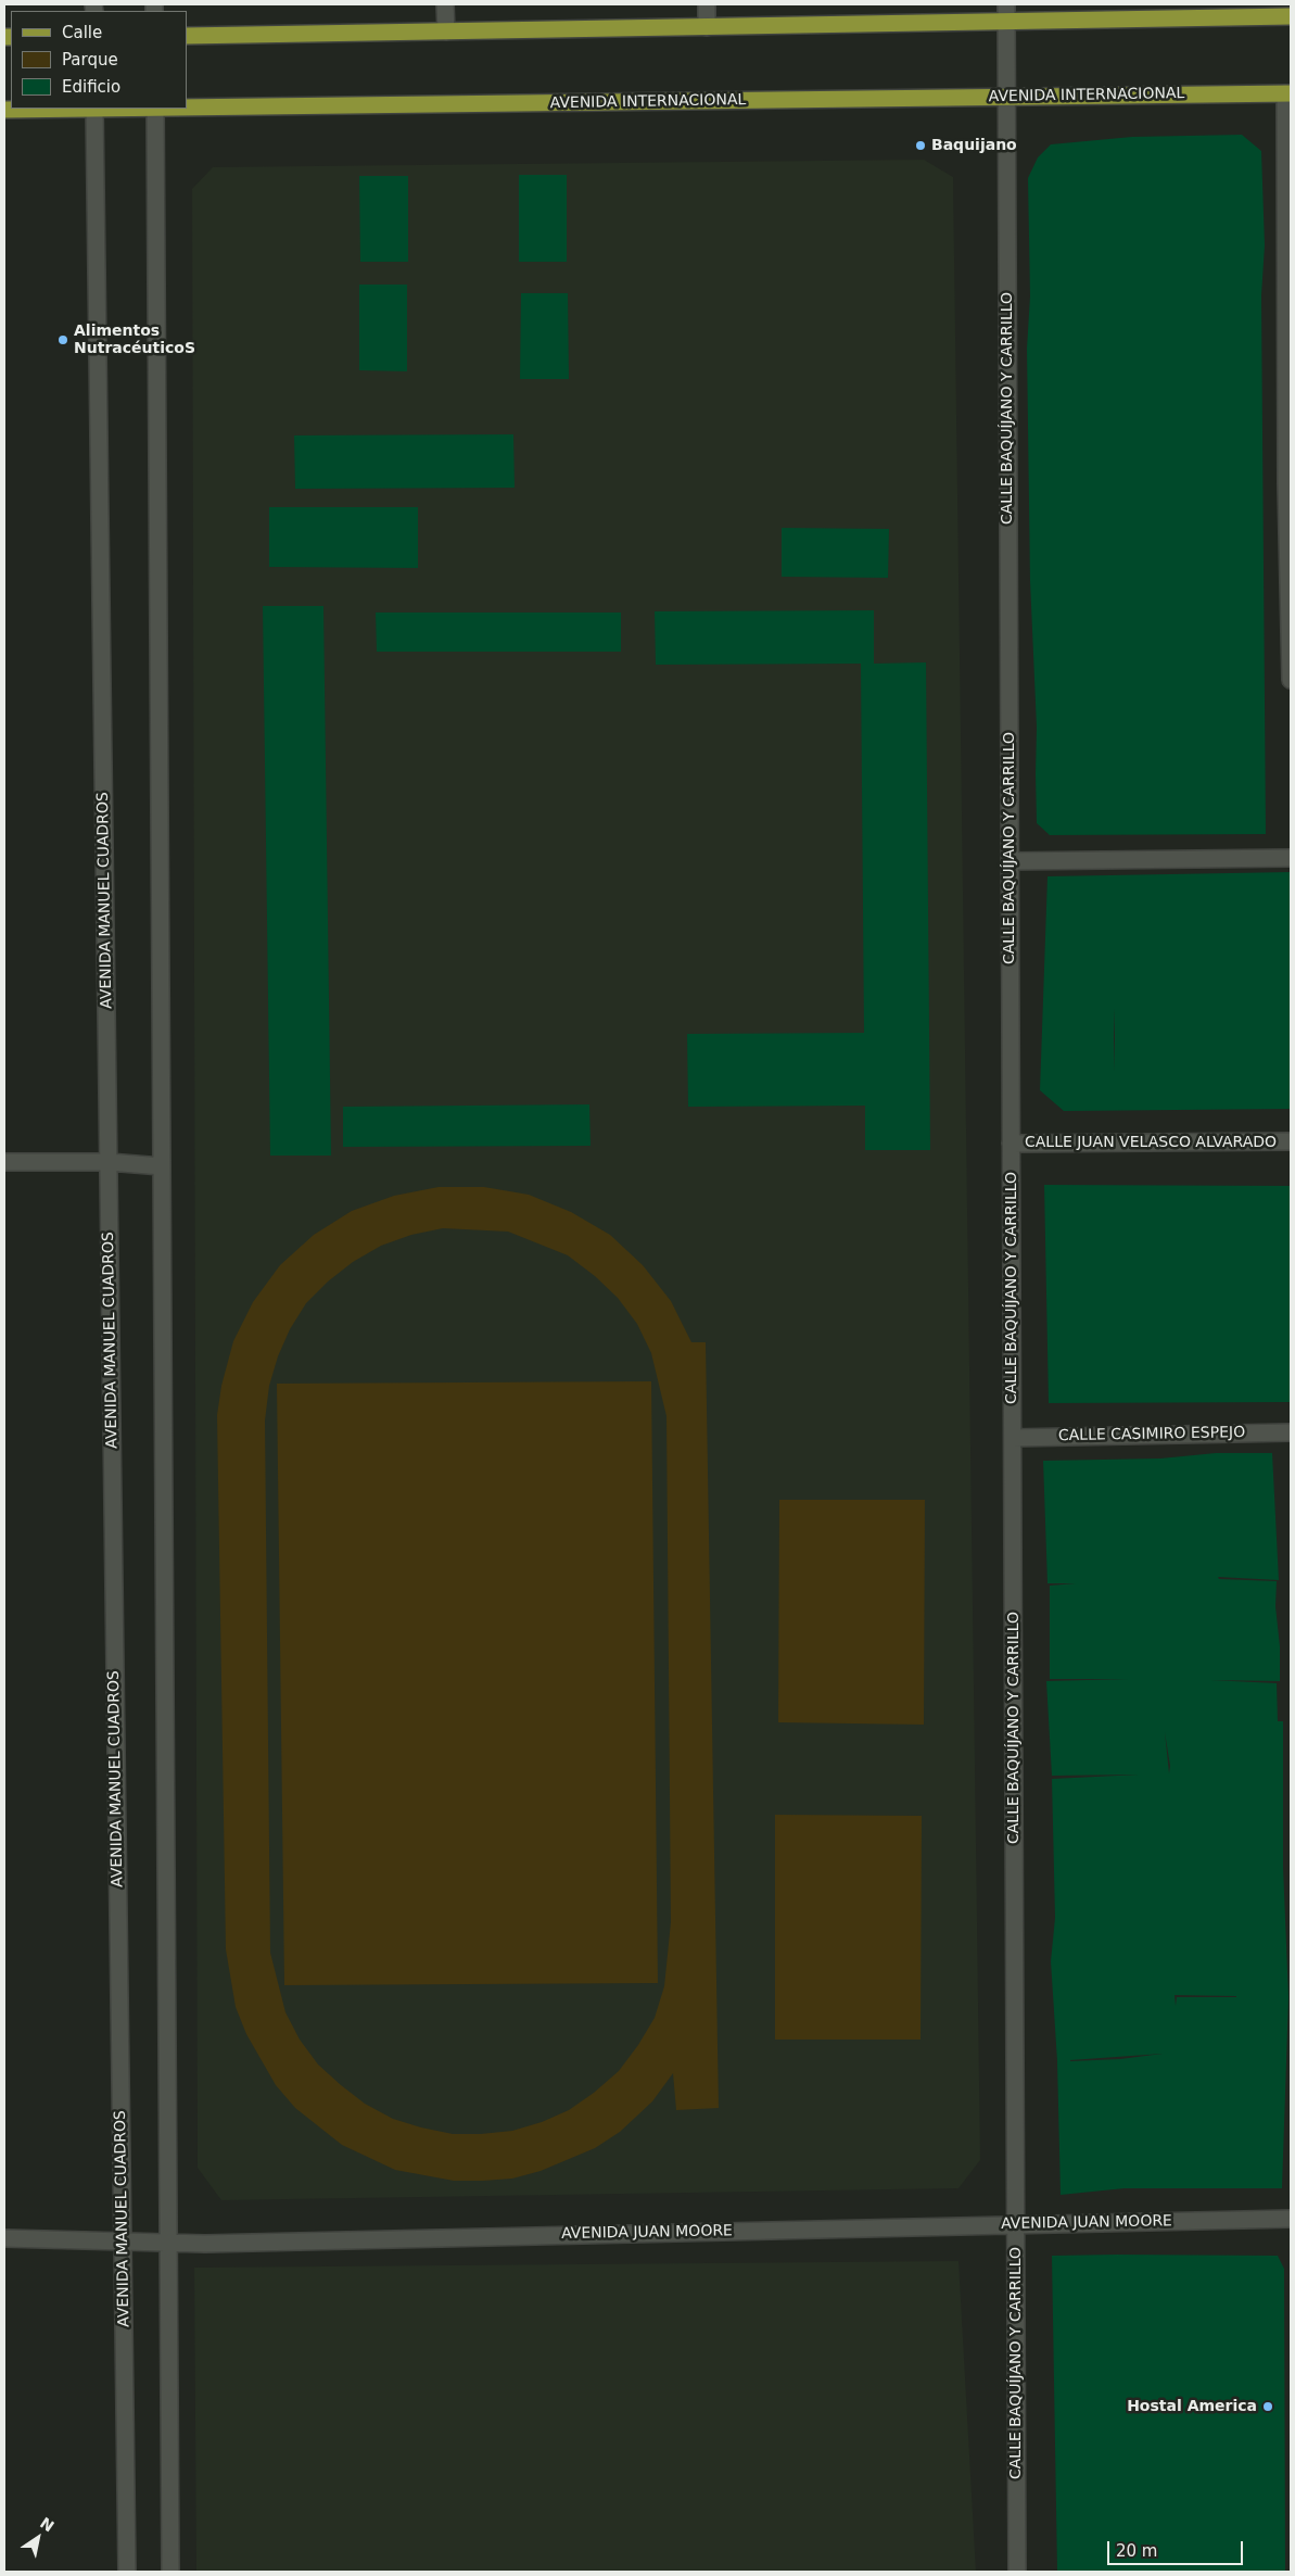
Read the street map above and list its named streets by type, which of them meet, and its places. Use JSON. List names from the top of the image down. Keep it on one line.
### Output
{"streets":{"main road":["AVENIDA INTERNACIONAL"],"street":["CALLE BAQUÍJANO Y CARRILLO","AVENIDA MANUEL CUADROS","CALLE JUAN VELASCO ALVARADO","CALLE CASIMIRO ESPEJO","AVENIDA JUAN MOORE"]},"crossings":[["AVENIDA INTERNACIONAL","CALLE BAQUÍJANO Y CARRILLO"],["AVENIDA INTERNACIONAL","AVENIDA MANUEL CUADROS"],["CALLE BAQUÍJANO Y CARRILLO","CALLE JUAN VELASCO ALVARADO"],["CALLE BAQUÍJANO Y CARRILLO","CALLE CASIMIRO ESPEJO"],["CALLE BAQUÍJANO Y CARRILLO","AVENIDA JUAN MOORE"],["AVENIDA MANUEL CUADROS","AVENIDA JUAN MOORE"]],"places":["Baquijano","Alimentos NutracéuticoS","Hostal America"],"legend":["Calle","Parque","Edificio"],"scale_bar":"20 m","north":"top right"}
